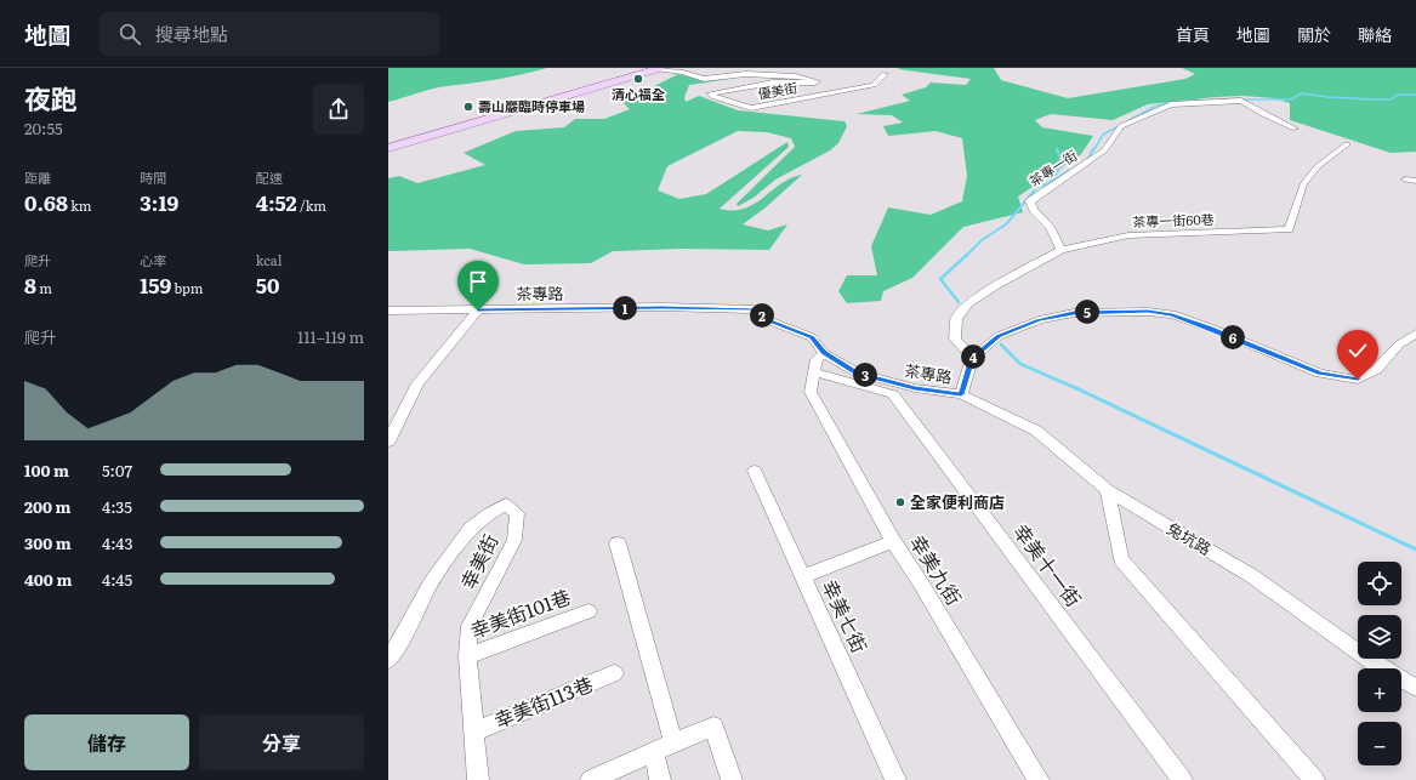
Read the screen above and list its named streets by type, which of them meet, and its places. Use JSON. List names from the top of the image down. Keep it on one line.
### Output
{"streets":{"street":["優美街","茶專一街","茶專一街60巷","茶專路","兔坑路","幸美街","幸美十一街","幸美九街","幸美街101巷","幸美七街","幸美街113巷"]},"crossings":[["茶專一街","茶專一街60巷"],["茶專路","兔坑路"],["茶專路","幸美九街"],["幸美街","幸美街101巷"],["幸美街","幸美街113巷"],["幸美十一街","幸美九街"]],"places":["清心福全","壽山巖臨時停車場","全家便利商店"],"page":{"header":"地圖","search":"搜尋地點","nav":["首頁","地圖","關於","聯絡"],"heading":["夜跑","20:55"],"stats":[["距離","0.68 km"],["時間","3:19"],["配速","4:52 /km"],["爬升","8 m"],["心率","159 bpm"],["kcal","50"]],"pins":["1","5","2","6","4","3"],"chart":["爬升","111–119 m"],"list":[{"name":"100 m","note":"5:07"},{"name":"200 m","note":"4:35"},{"name":"300 m","note":"4:43"},{"name":"400 m","note":"4:45"}],"map_buttons":["+","−"],"buttons":["儲存","分享"]}}
